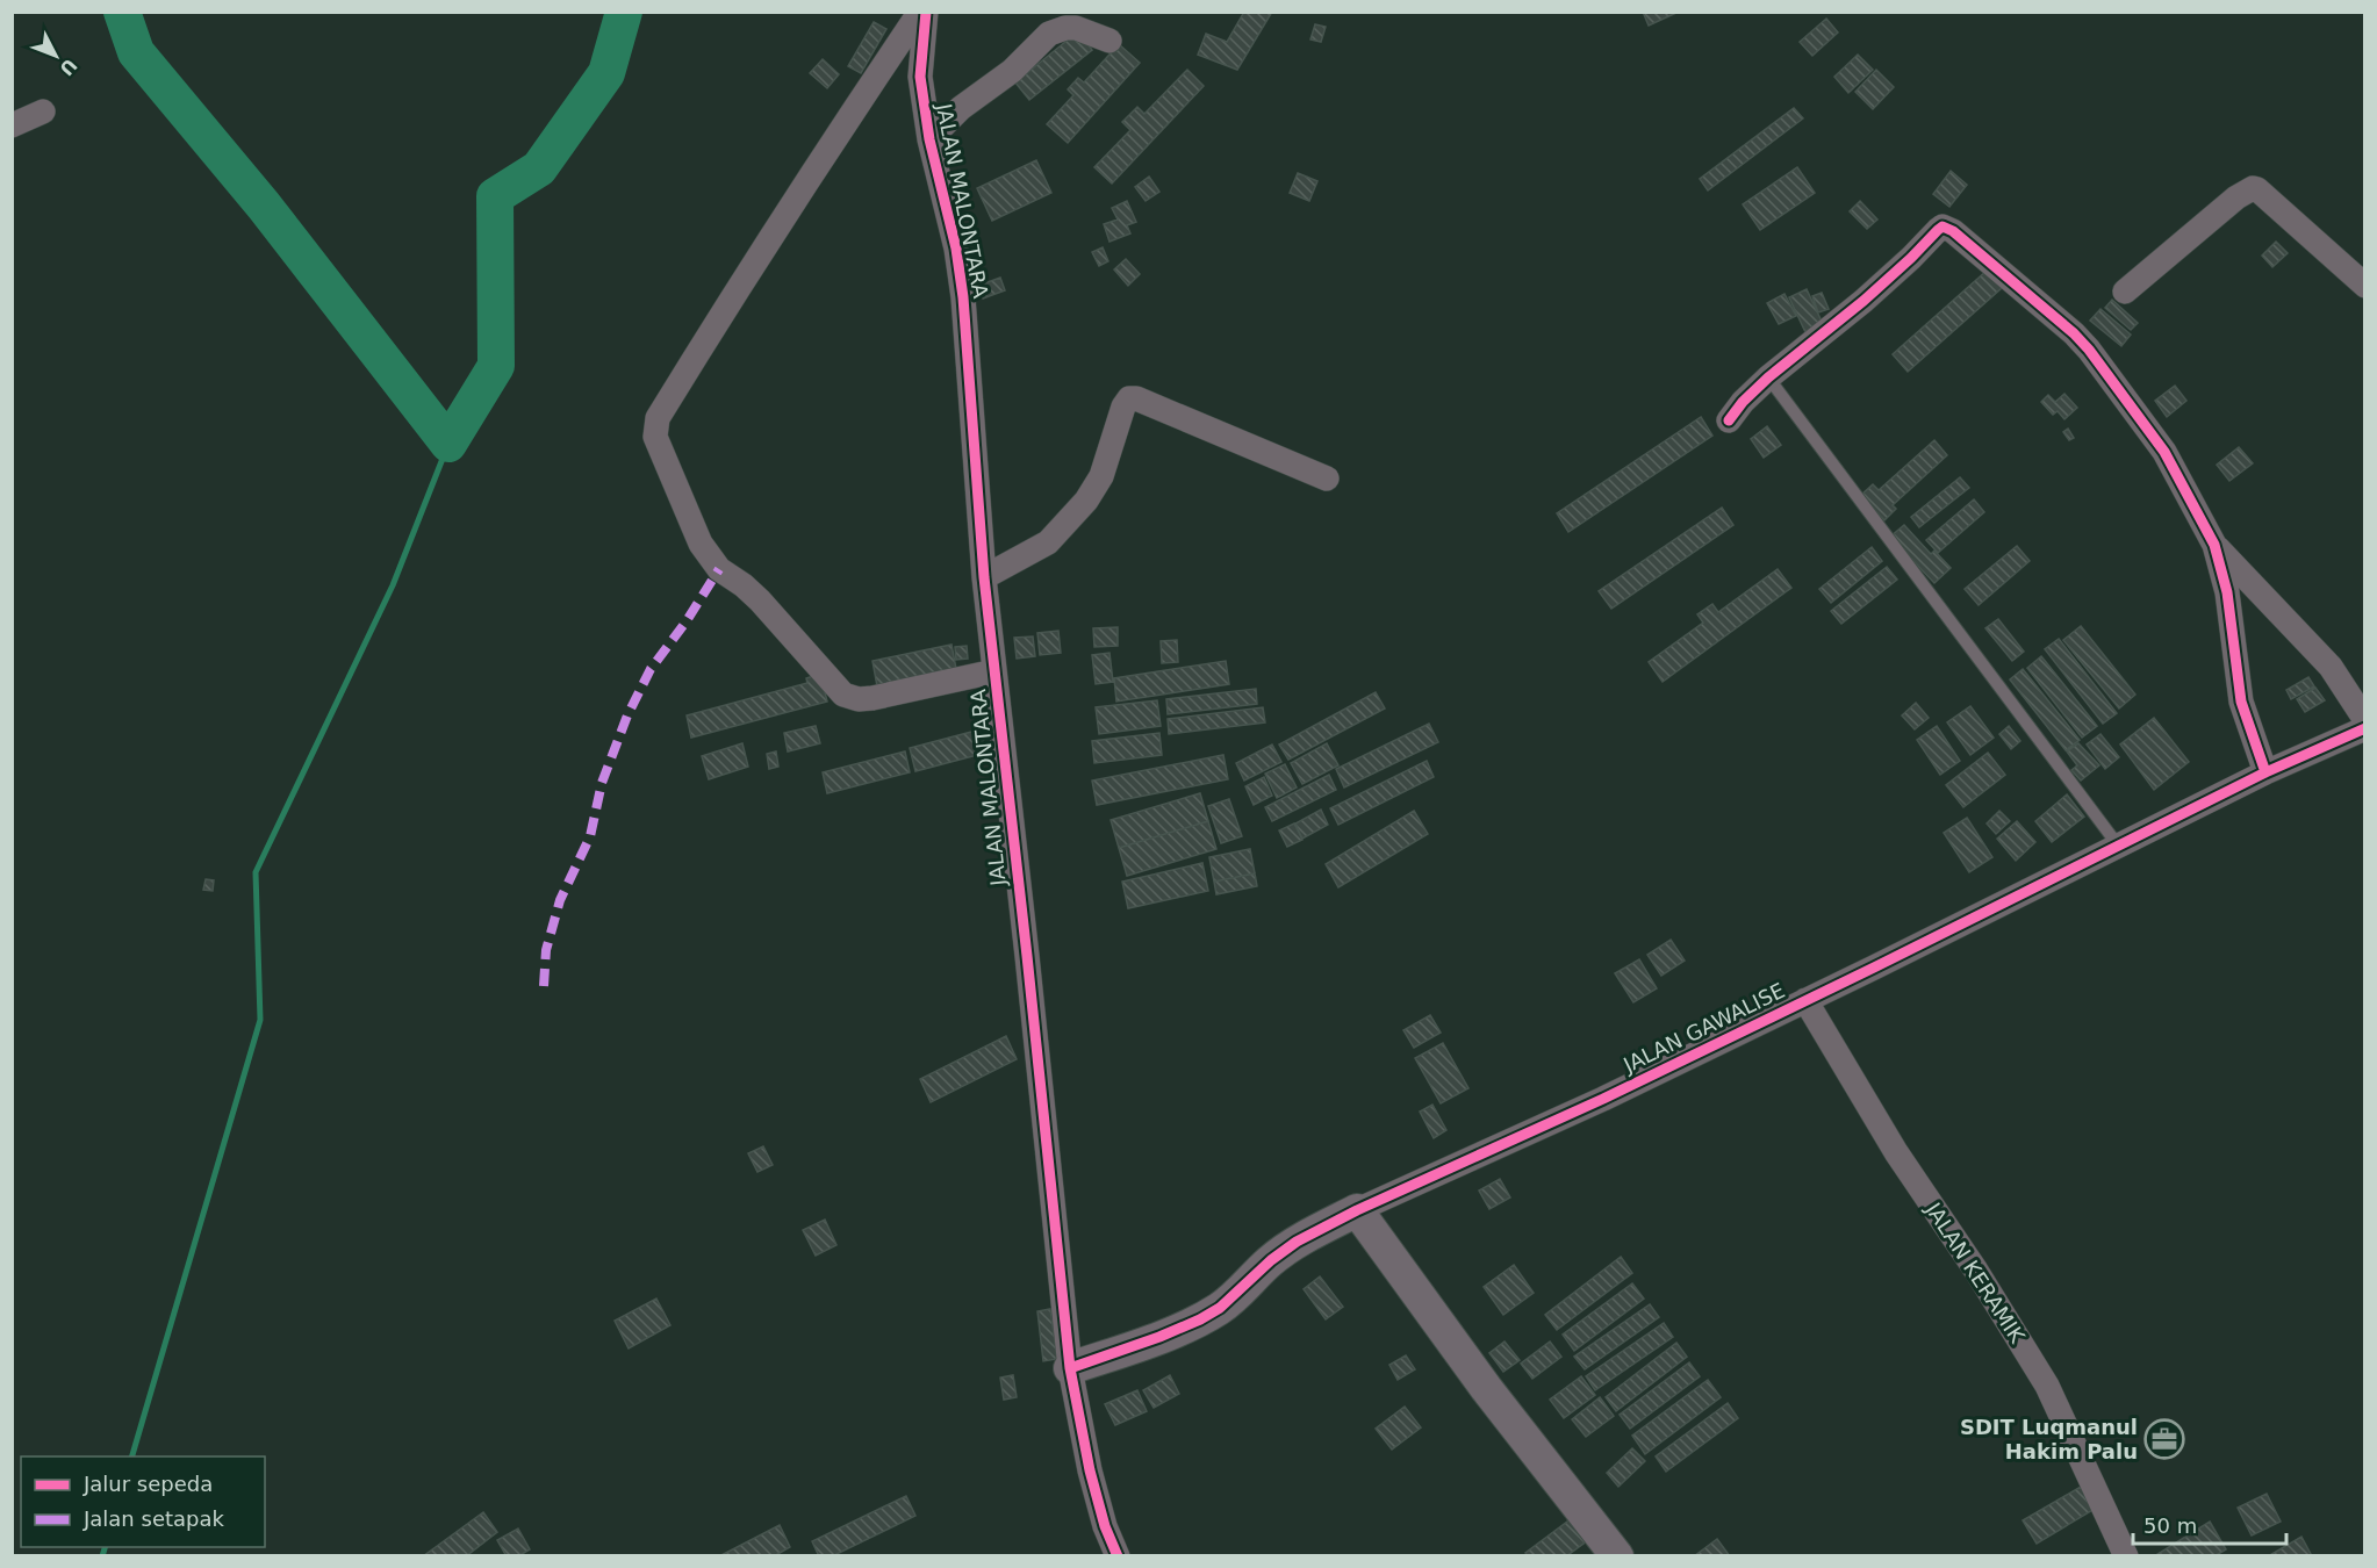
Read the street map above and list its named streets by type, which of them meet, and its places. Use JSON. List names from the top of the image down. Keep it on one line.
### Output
{"streets":{"street":["JALAN MALONTARA","JALAN GAWALISE","JALAN KERAMIK"]},"crossings":[["JALAN MALONTARA","JALAN GAWALISE"],["JALAN GAWALISE","JALAN KERAMIK"]],"places":{"office":["SDIT Luqmanul Hakim Palu"]},"legend":["Jalur sepeda","Jalan setapak"],"scale_bar":"50 m","north":"bottom right"}
